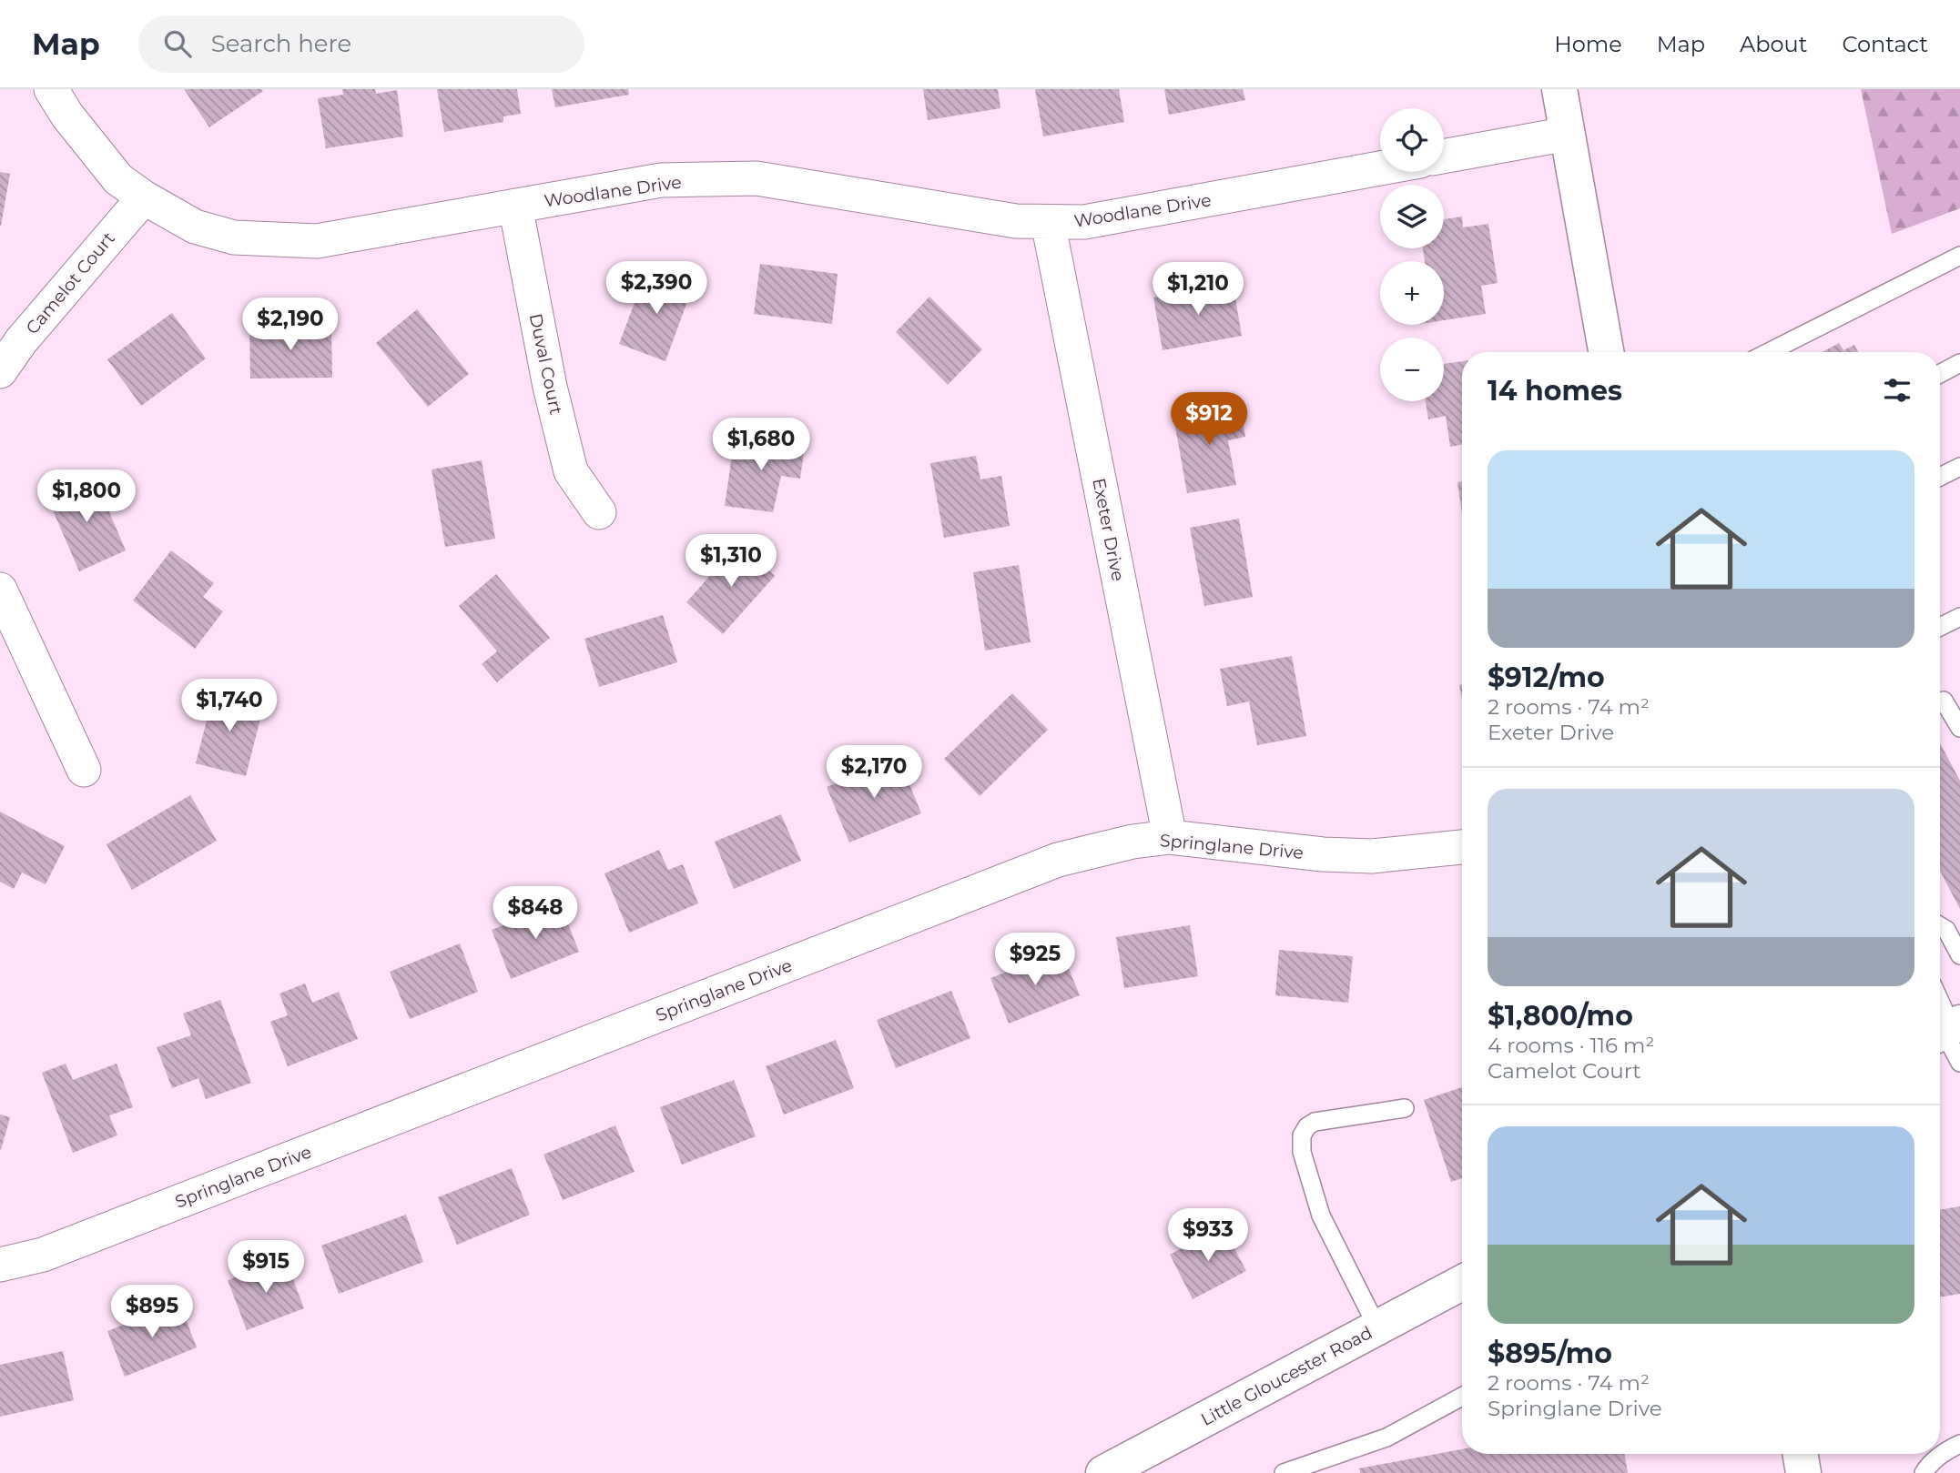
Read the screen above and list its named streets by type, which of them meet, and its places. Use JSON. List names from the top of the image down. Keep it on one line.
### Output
{"streets":{"street":["Woodlane Drive","Camelot Court","Duval Court","Exeter Drive","Springlane Drive","Little Gloucester Road"]},"crossings":[["Woodlane Drive","Camelot Court"],["Woodlane Drive","Duval Court"],["Woodlane Drive","Exeter Drive"],["Exeter Drive","Springlane Drive"]],"page":{"header":"Map","search":"Search here","nav":["Home","Map","About","Contact"],"map_buttons":["+","−"],"price":["$2,390","$1,210","$2,190","$912","$1,680","$1,800","$1,310","$1,740","$2,170","$848","$925","$933","$915","$895"],"heading":"14 homes","list":[{"name":"$912/mo","note":"2 rooms · 74 m² · Exeter Drive"},{"name":"$1,800/mo","note":"4 rooms · 116 m² · Camelot Court"},{"name":"$895/mo","note":"2 rooms · 74 m² · Springlane Drive"}]}}
